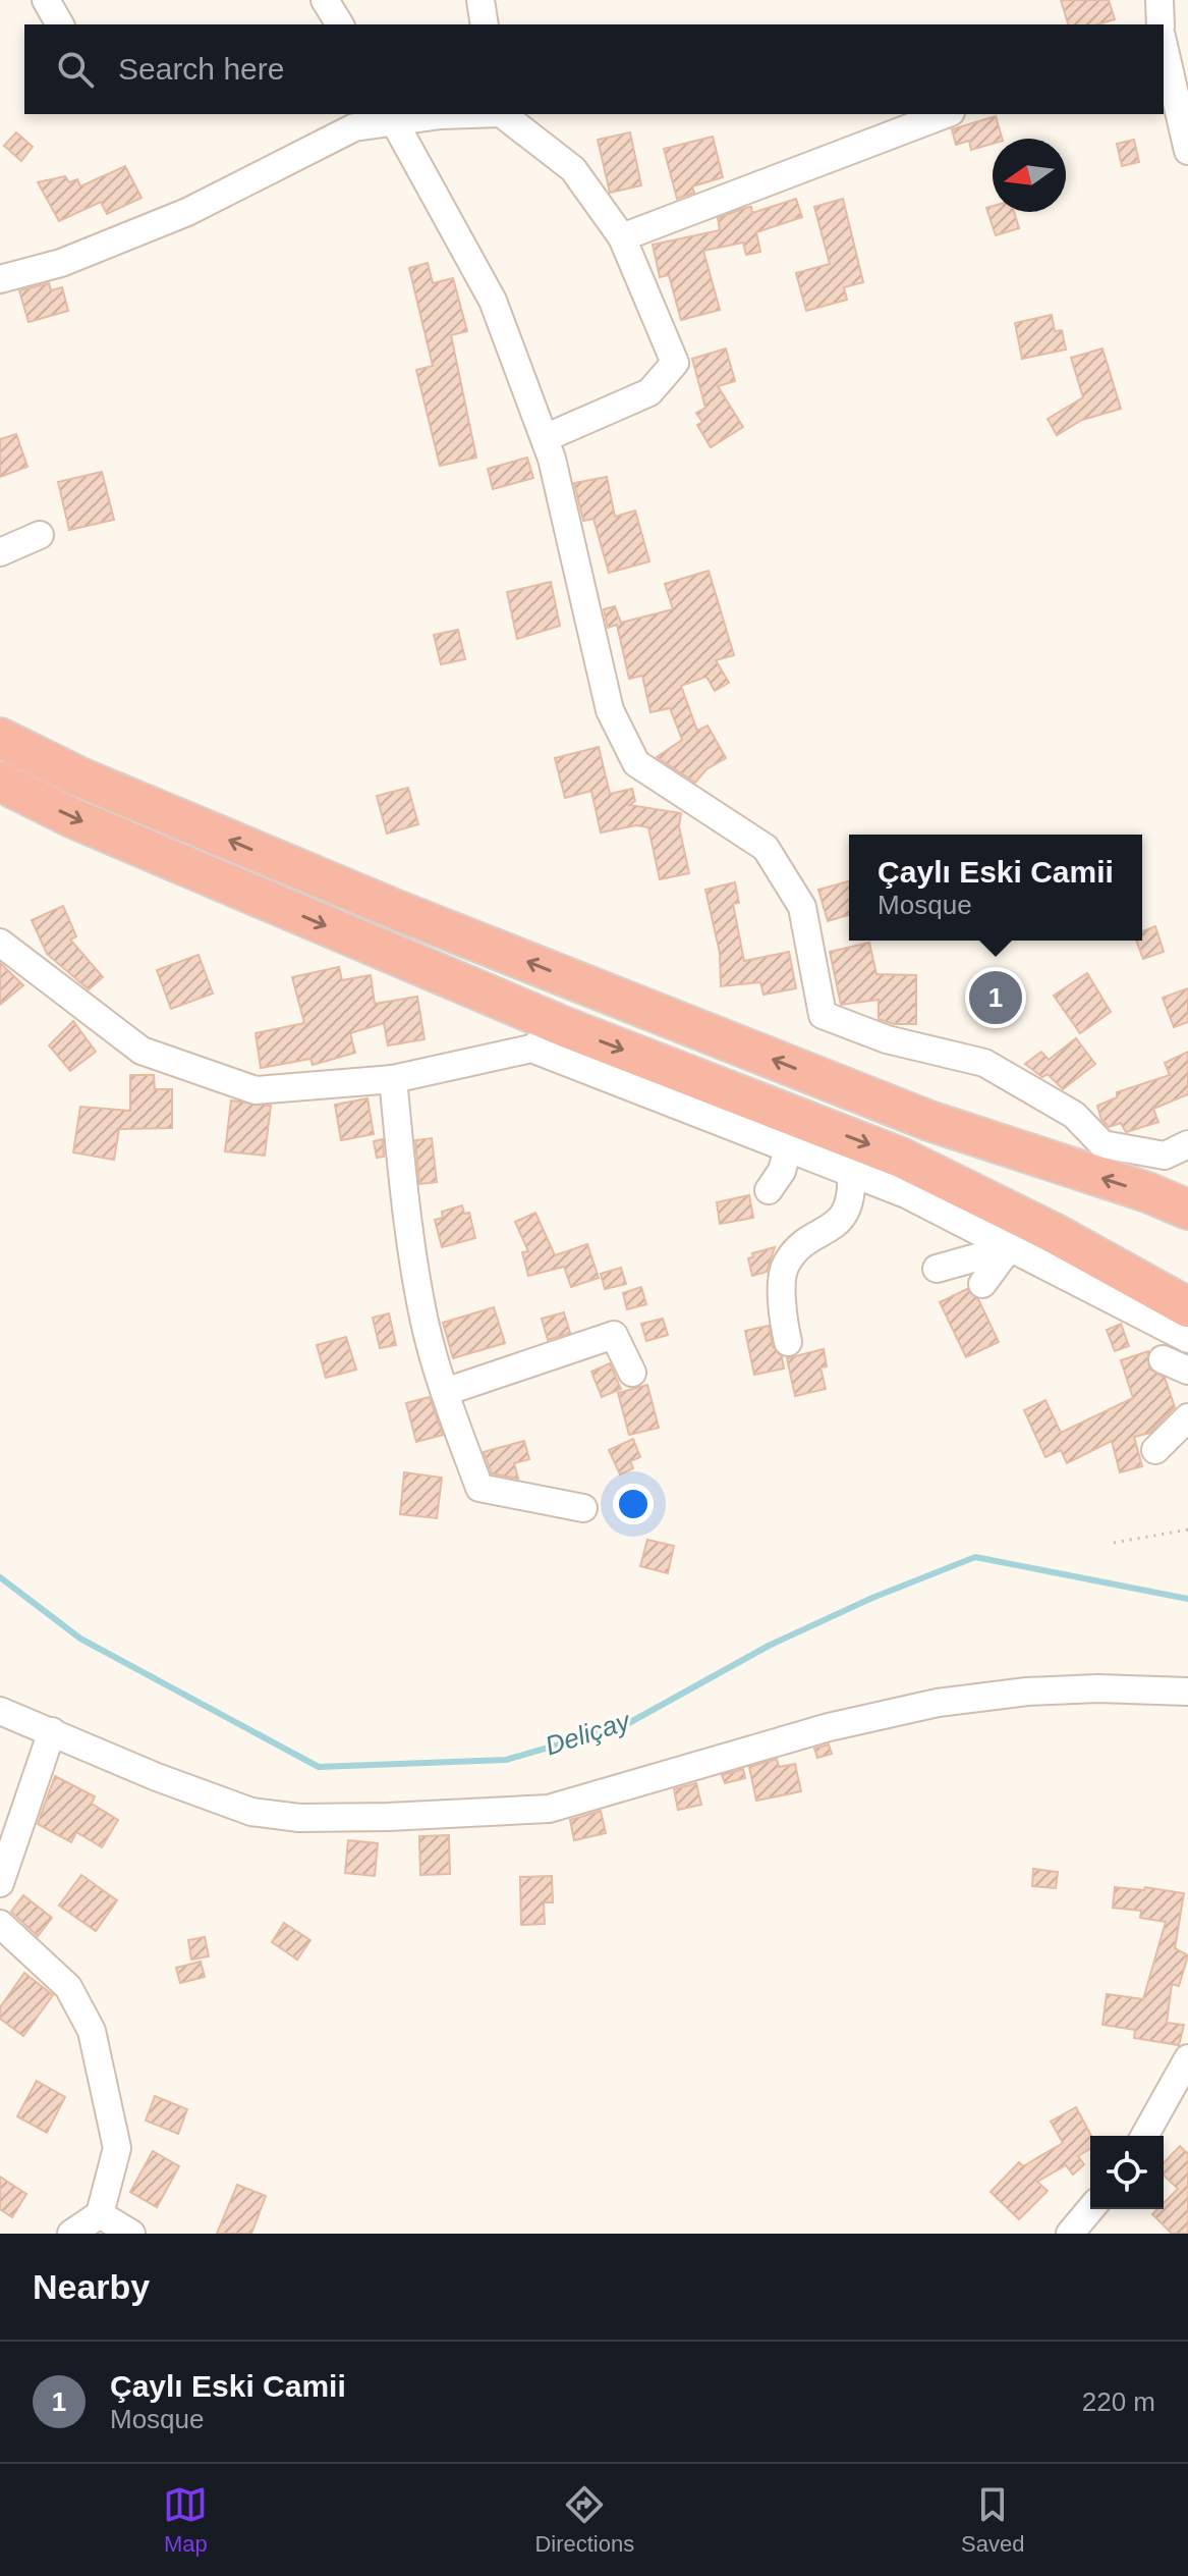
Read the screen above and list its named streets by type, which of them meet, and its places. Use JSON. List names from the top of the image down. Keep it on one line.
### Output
{"water":["Deliçay"],"north":"left","page":{"search":"Search here","popup":["Çaylı Eski Camii","Mosque"],"pins":"1","heading":"Nearby","list":[{"mark":"1","name":"Çaylı Eski Camii","note":"Mosque","value":"220 m"}],"nav":["Map","Directions","Saved"]}}
